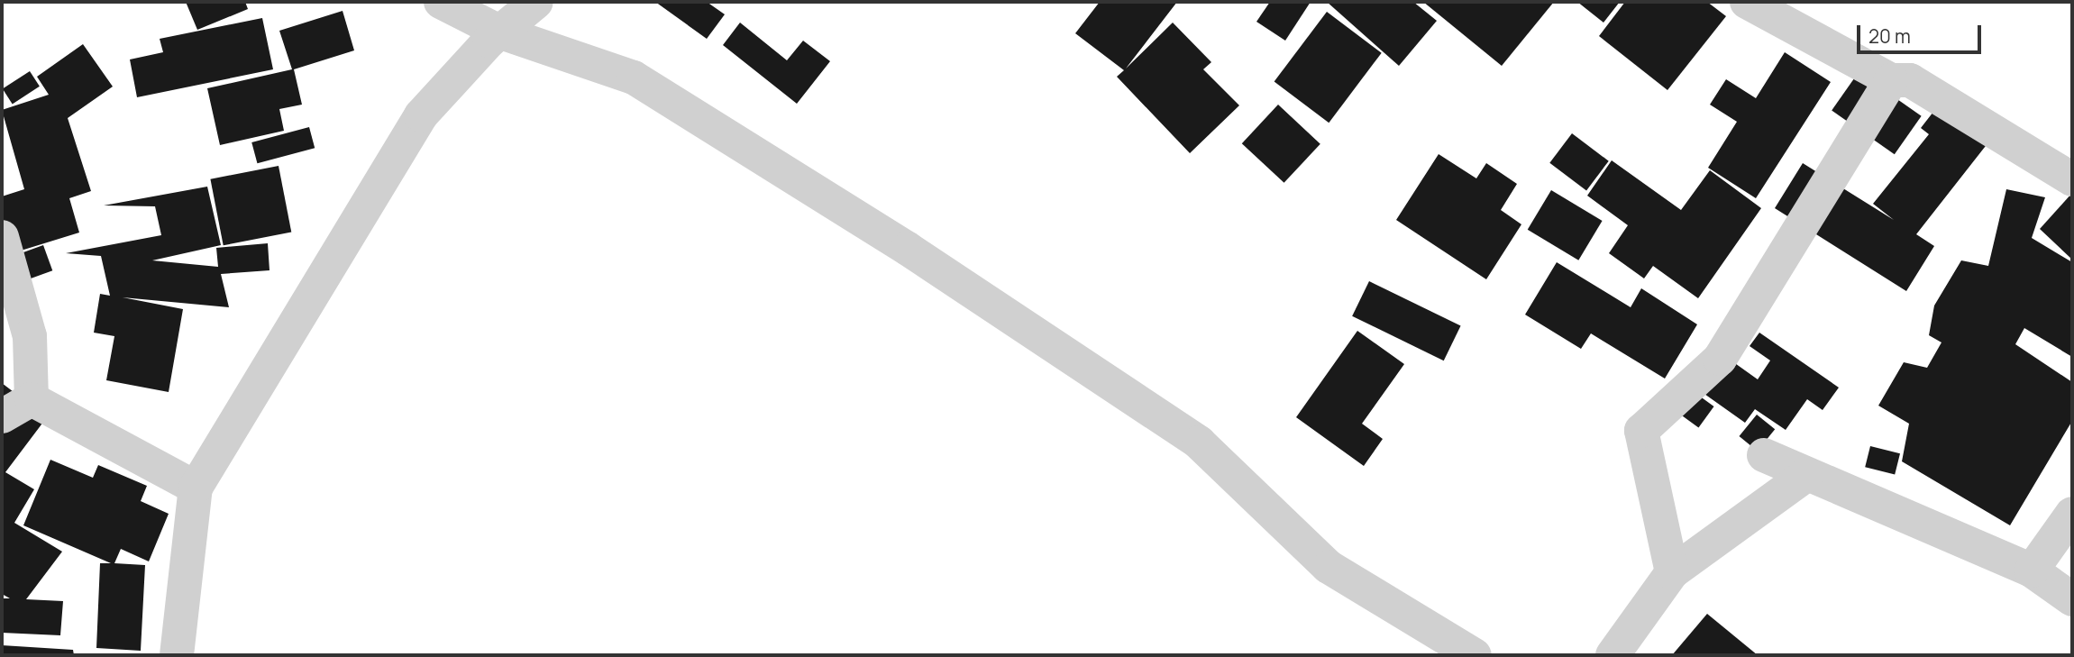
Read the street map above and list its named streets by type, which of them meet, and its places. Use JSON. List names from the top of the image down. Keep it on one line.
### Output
{"scale_bar":"20 m"}
